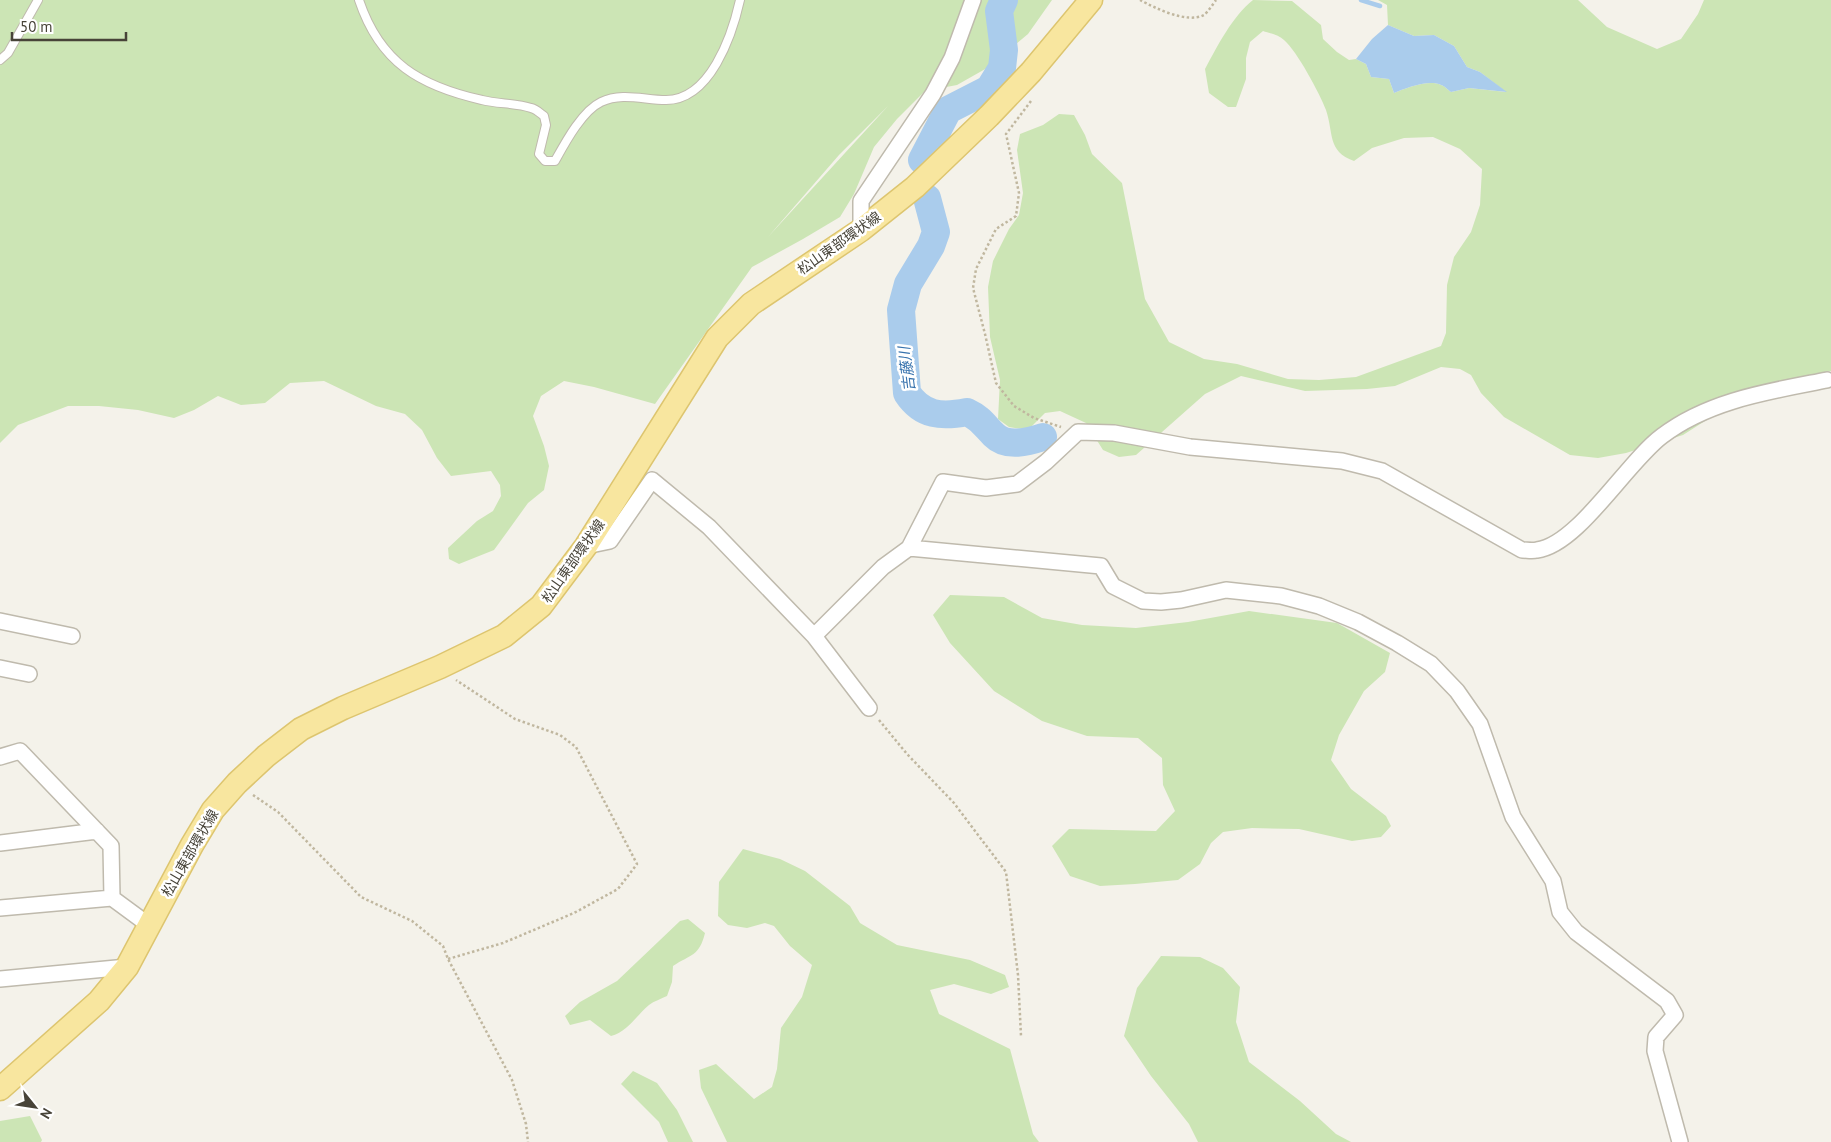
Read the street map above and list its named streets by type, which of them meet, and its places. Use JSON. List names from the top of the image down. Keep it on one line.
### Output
{"streets":{"main road":["松山東部環状線"]},"water":["吉藤川"],"scale_bar":"50 m","north":"bottom right"}
